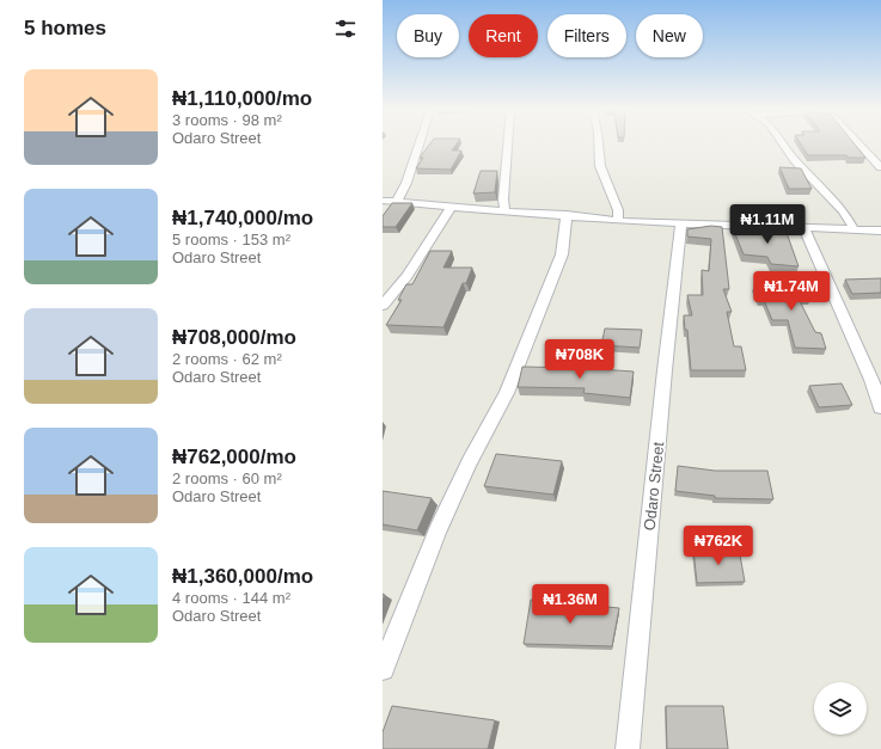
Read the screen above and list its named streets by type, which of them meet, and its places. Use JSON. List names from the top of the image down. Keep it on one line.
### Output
{"streets":{"street":["Odaro Street"]},"page":{"heading":"5 homes","chip":["Buy","Rent","Filters","New"],"list":[{"name":"₦1,110,000/mo","note":"3 rooms · 98 m² · Odaro Street"},{"name":"₦1,740,000/mo","note":"5 rooms · 153 m² · Odaro Street"},{"name":"₦708,000/mo","note":"2 rooms · 62 m² · Odaro Street"},{"name":"₦762,000/mo","note":"2 rooms · 60 m² · Odaro Street"},{"name":"₦1,360,000/mo","note":"4 rooms · 144 m² · Odaro Street"}],"price":["₦1.11M","₦1.74M","₦708K","₦762K","₦1.36M"]}}
